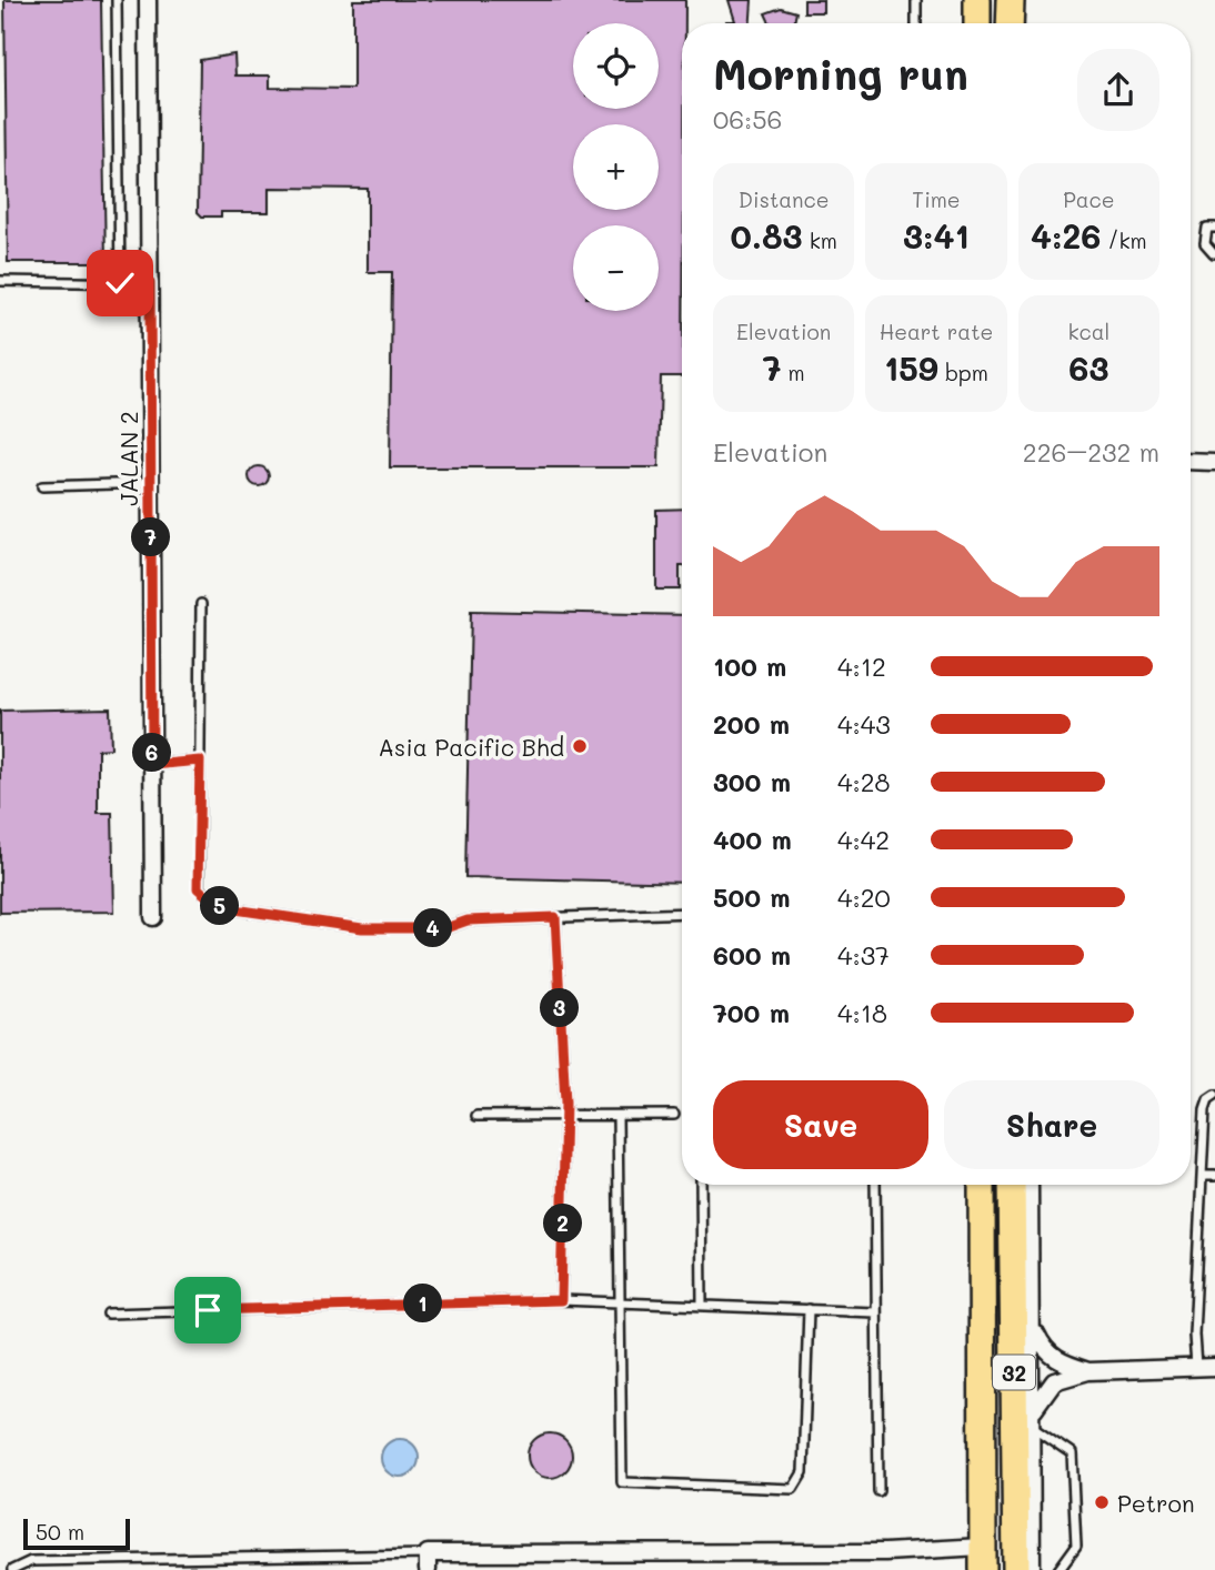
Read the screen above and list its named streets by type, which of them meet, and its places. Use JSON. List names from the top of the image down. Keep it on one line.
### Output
{"streets":{"main road":["32"],"street":["JALAN 2"]},"places":["Asia Pacific Bhd","Petron"],"scale_bar":"50 m","page":{"map_buttons":["+","−"],"heading":["Morning run","06:56"],"stats":[["Distance","0.83 km"],["Time","3:41"],["Pace","4:26 /km"],["Elevation","7 m"],["Heart rate","159 bpm"],["kcal","63"]],"chart":["Elevation","226–232 m"],"pins":["7","6","5","4","3","2","1"],"list":[{"name":"100 m","note":"4:12"},{"name":"200 m","note":"4:43"},{"name":"300 m","note":"4:28"},{"name":"400 m","note":"4:42"},{"name":"500 m","note":"4:20"},{"name":"600 m","note":"4:37"},{"name":"700 m","note":"4:18"}],"buttons":["Save","Share"],"scale":"50 m"}}
